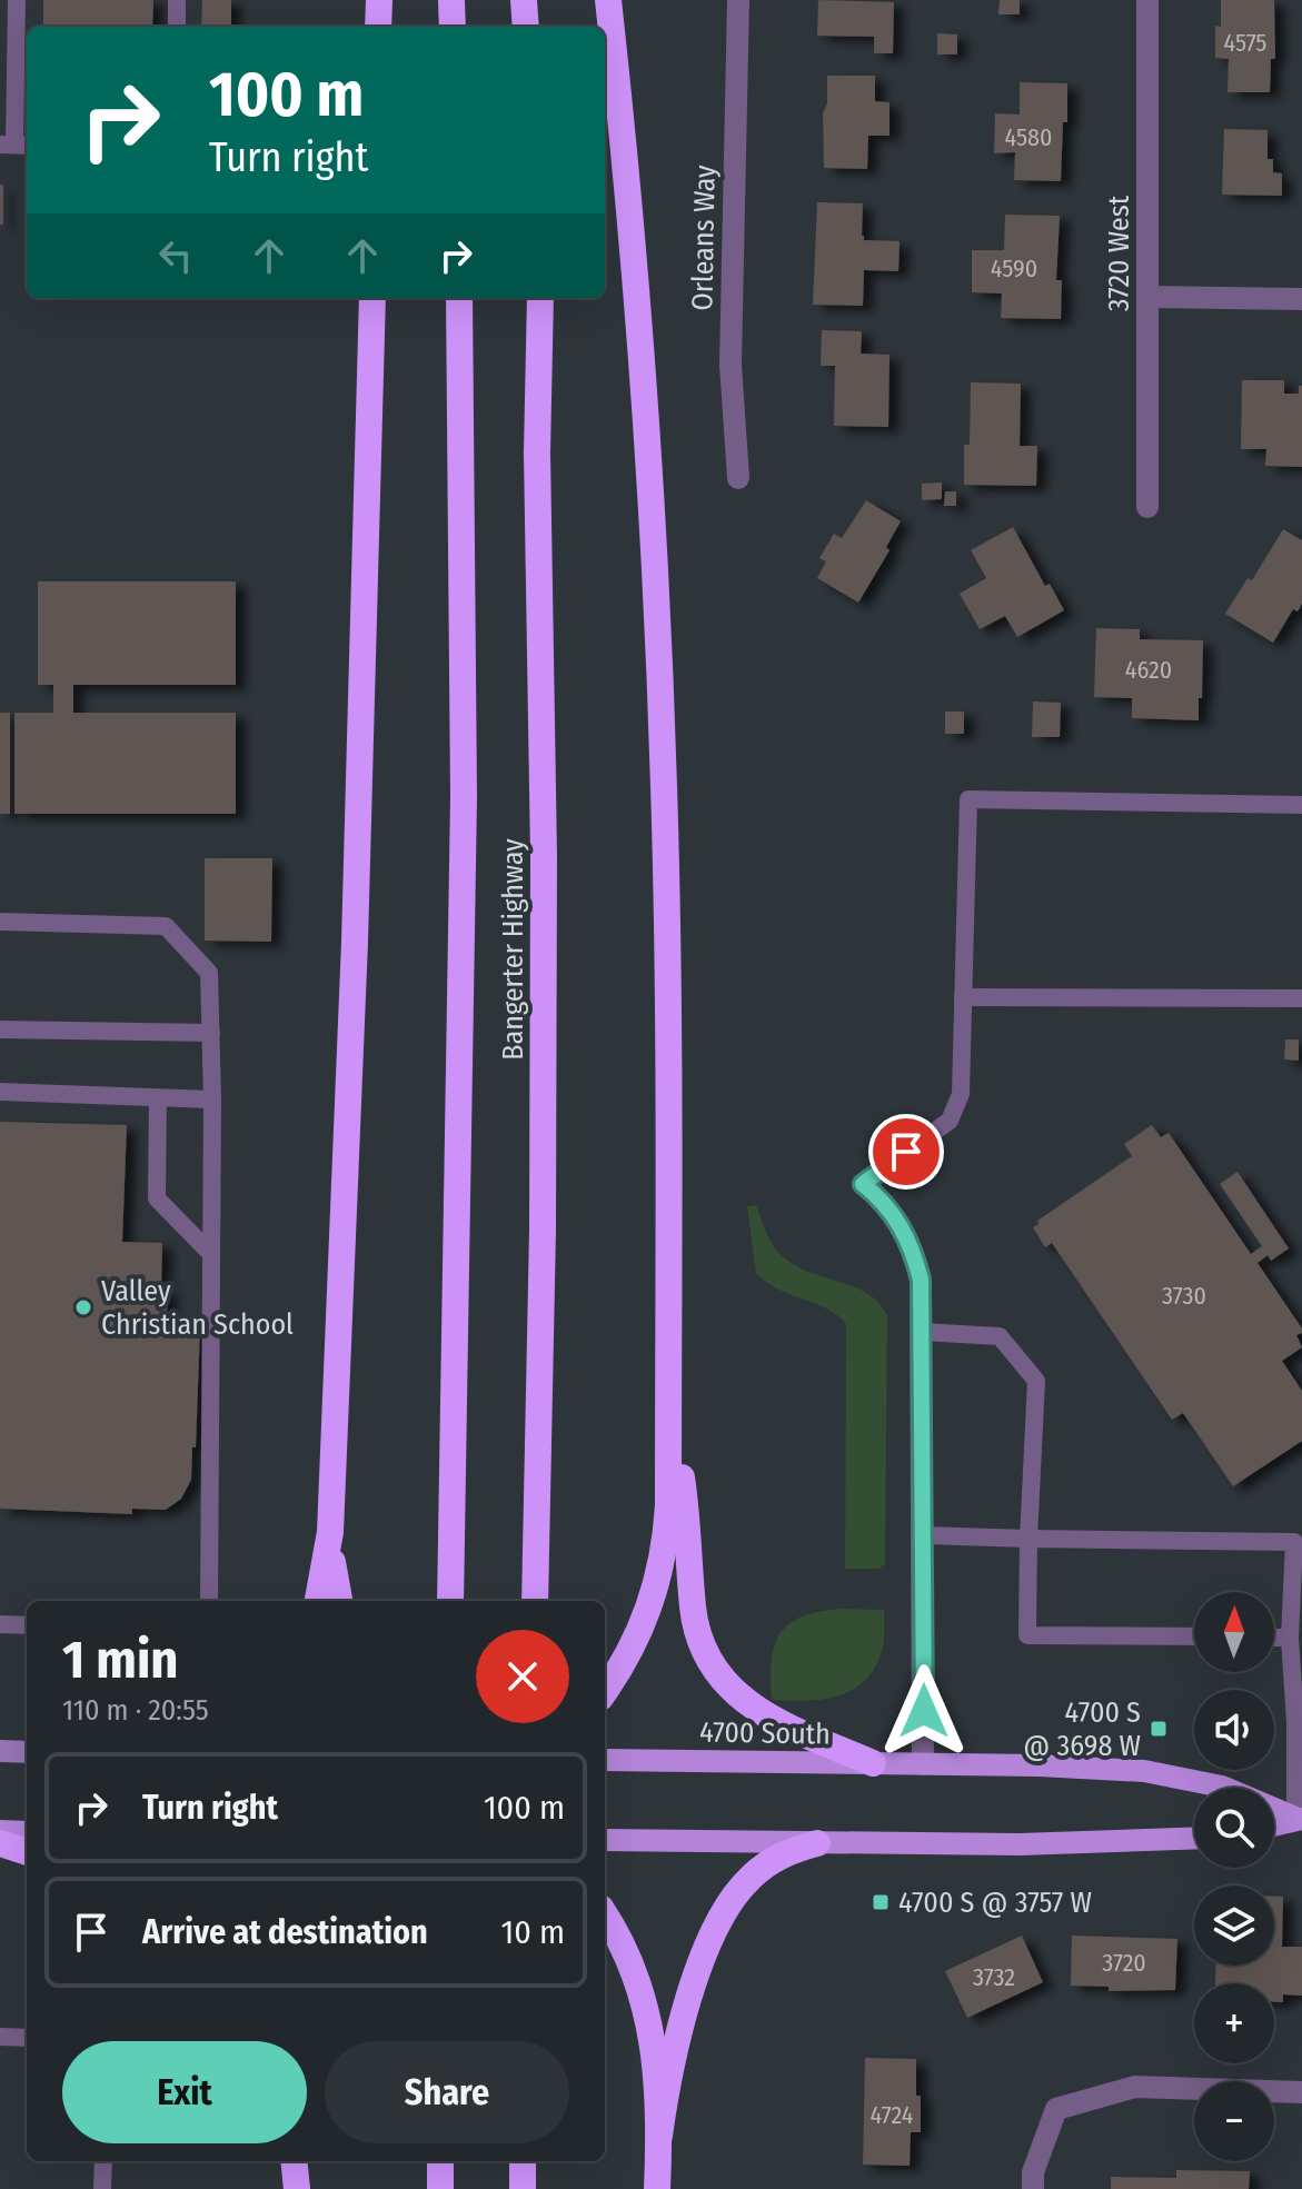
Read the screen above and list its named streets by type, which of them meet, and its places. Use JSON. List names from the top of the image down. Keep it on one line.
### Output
{"streets":{"highway":["Bangerter Highway"],"main road":["4700 South"],"street":["Orleans Way","3720 West"]},"places":{"other":["Valley Christian School"],"transit":["4700 S @ 3698 W","4700 S @ 3757 W"]},"house_numbers":["4575","4580","4590","4620","3730","3720","3732","4724"],"north":"top","page":{"turn":["100 m","Turn right"],"map_buttons":["+","−"],"heading":["1 min","110 m · 20:55"],"list":[{"name":"Turn right","value":"100 m"},{"name":"Arrive at destination","value":"10 m"}],"buttons":["Exit","Share"]}}
